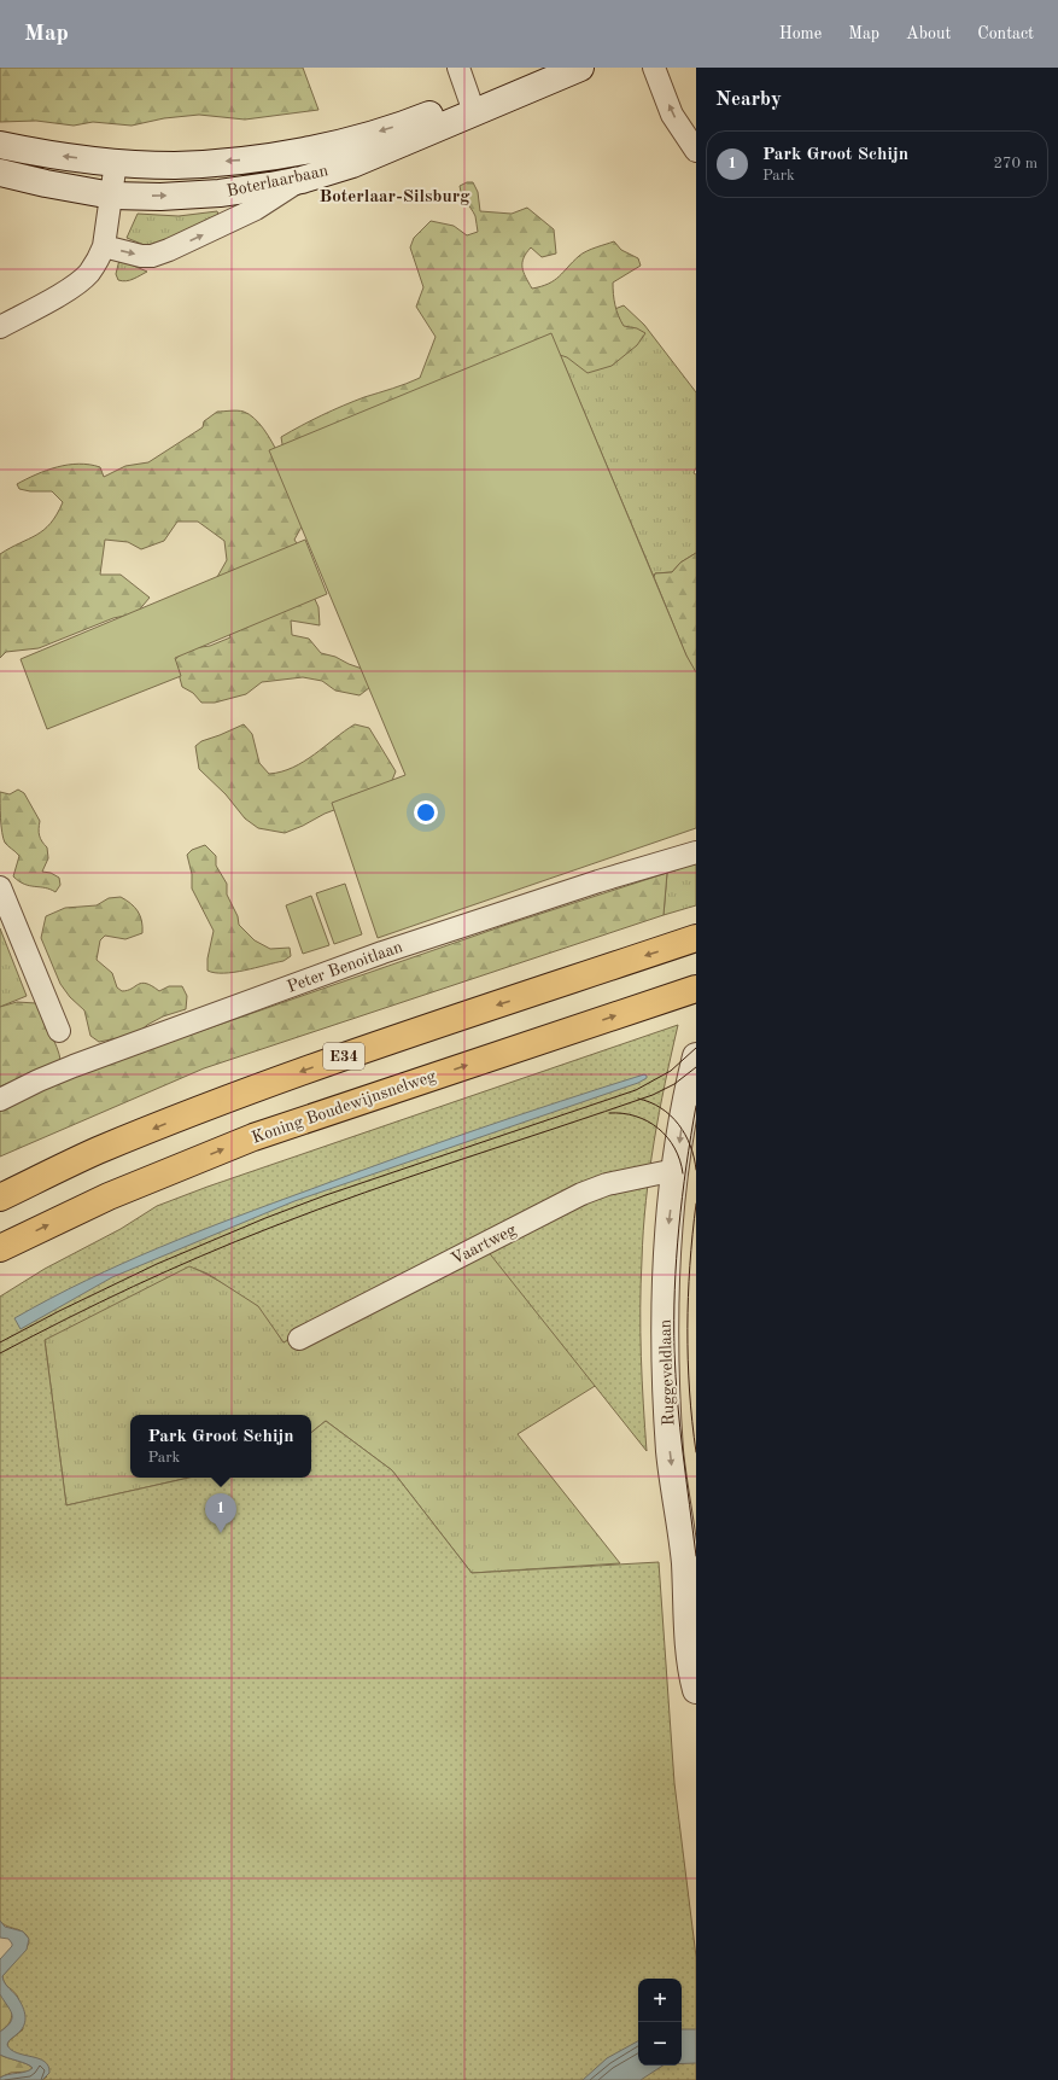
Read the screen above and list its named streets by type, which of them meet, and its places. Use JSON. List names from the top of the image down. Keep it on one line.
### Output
{"streets":{"highway":["E34","Koning Boudewijnsnelweg"],"main road":["Boterlaarbaan","Ruggeveldlaan"],"street":["Peter Benoitlaan","Vaartweg"]},"crossings":[["Vaartweg","Ruggeveldlaan"]],"one_way":["Ruggeveldlaan"],"districts":["Boterlaar-Silsburg"],"page":{"header":"Map","nav":["Home","Map","About","Contact"],"heading":"Nearby","list":[{"mark":"1","name":"Park Groot Schijn","note":"Park","value":"270 m"}],"popup":["Park Groot Schijn","Park"],"pins":"1","map_buttons":["+","−"]}}
